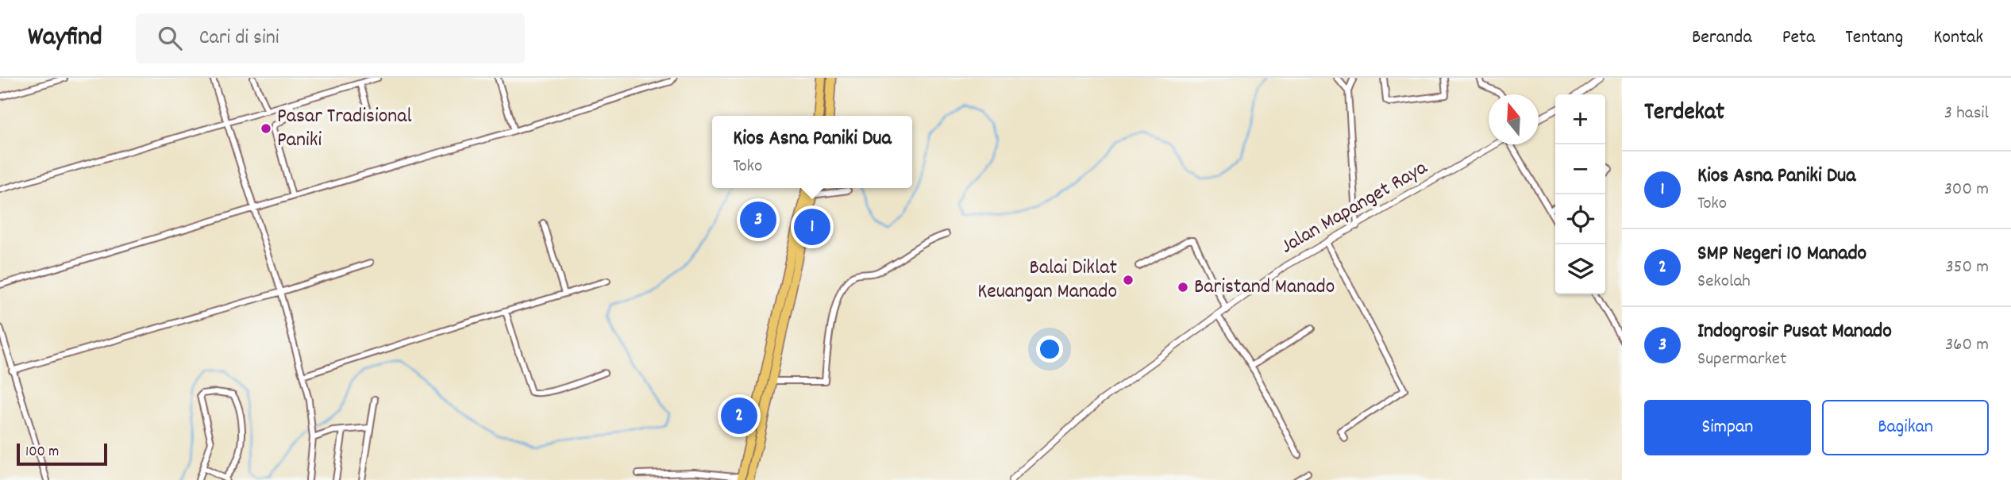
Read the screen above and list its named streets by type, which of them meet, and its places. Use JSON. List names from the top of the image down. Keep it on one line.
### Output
{"streets":{"street":["Jalan Mapanget Raya"]},"places":["Pasar Tradisional Paniki","Balai Diklat Keuangan Manado","Baristand Manado"],"scale_bar":"100 m","north":"top","page":{"header":"Wayfind","search":"Cari di sini","nav":["Beranda","Peta","Tentang","Kontak"],"heading":["Terdekat","3 hasil"],"map_buttons":["+","−"],"popup":["Kios Asna Paniki Dua","Toko"],"list":[{"mark":"1","name":"Kios Asna Paniki Dua","note":"Toko","value":"300 m"},{"mark":"2","name":"SMP Negeri 10 Manado","note":"Sekolah","value":"350 m"},{"mark":"3","name":"Indogrosir Pusat Manado","note":"Supermarket","value":"360 m"}],"pins":["3","1","2"],"buttons":["Simpan","Bagikan"],"scale":"100 m"}}
